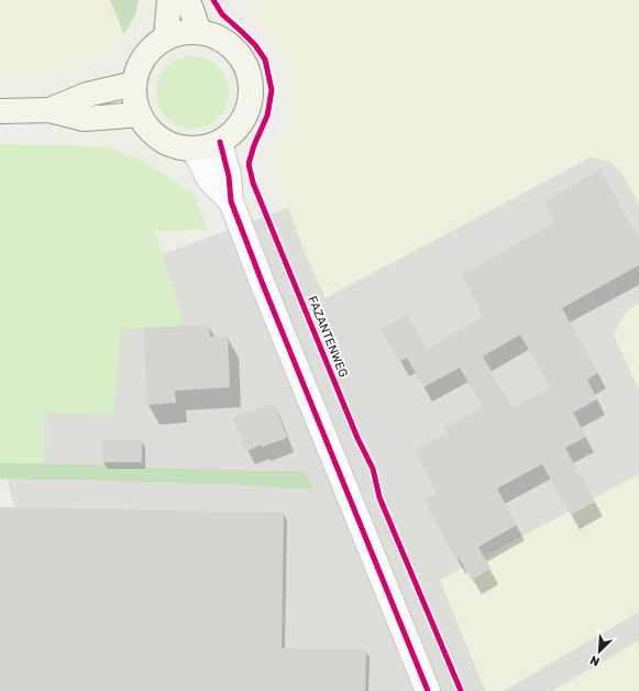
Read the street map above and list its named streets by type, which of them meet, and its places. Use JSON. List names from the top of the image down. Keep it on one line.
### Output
{"streets":{"cycle path":["FAZANTENWEG"]},"north":"bottom left"}
